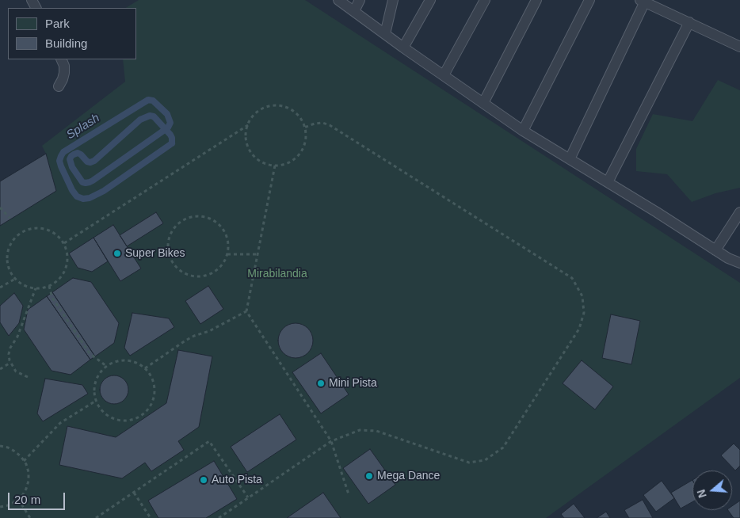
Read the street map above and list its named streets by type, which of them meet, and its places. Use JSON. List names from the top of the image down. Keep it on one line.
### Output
{"water":["Splash"],"parks":["Mirabilandia"],"places":["Super Bikes","Mini Pista","Mega Dance","Auto Pista"],"legend":["Park","Building"],"scale_bar":"20 m","north":"left"}
